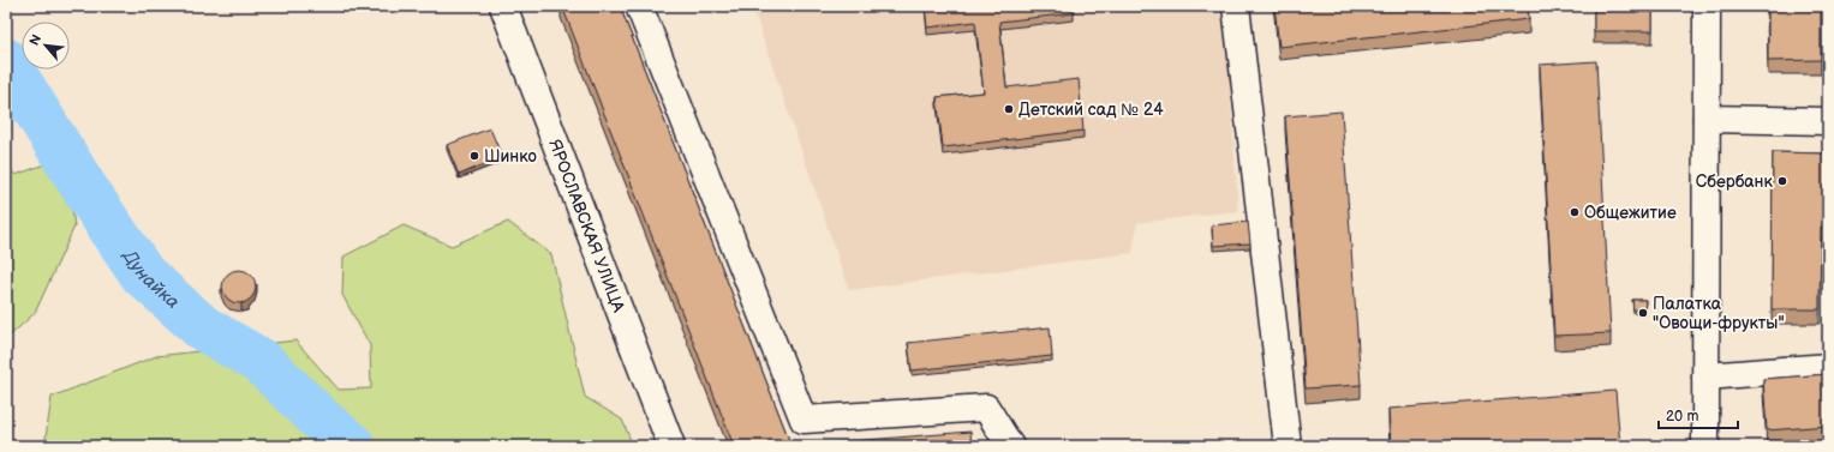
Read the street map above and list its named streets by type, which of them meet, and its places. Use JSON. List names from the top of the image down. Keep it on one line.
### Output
{"streets":{"street":["ЯРОСЛАВСКАЯ УЛИЦА"]},"water":["Дунайка"],"places":["Детский сад № 24","Шинко","Сбербанк","Общежитие","Палатка \"Овощи-фрукты\""],"scale_bar":"20 m","north":"top left"}
